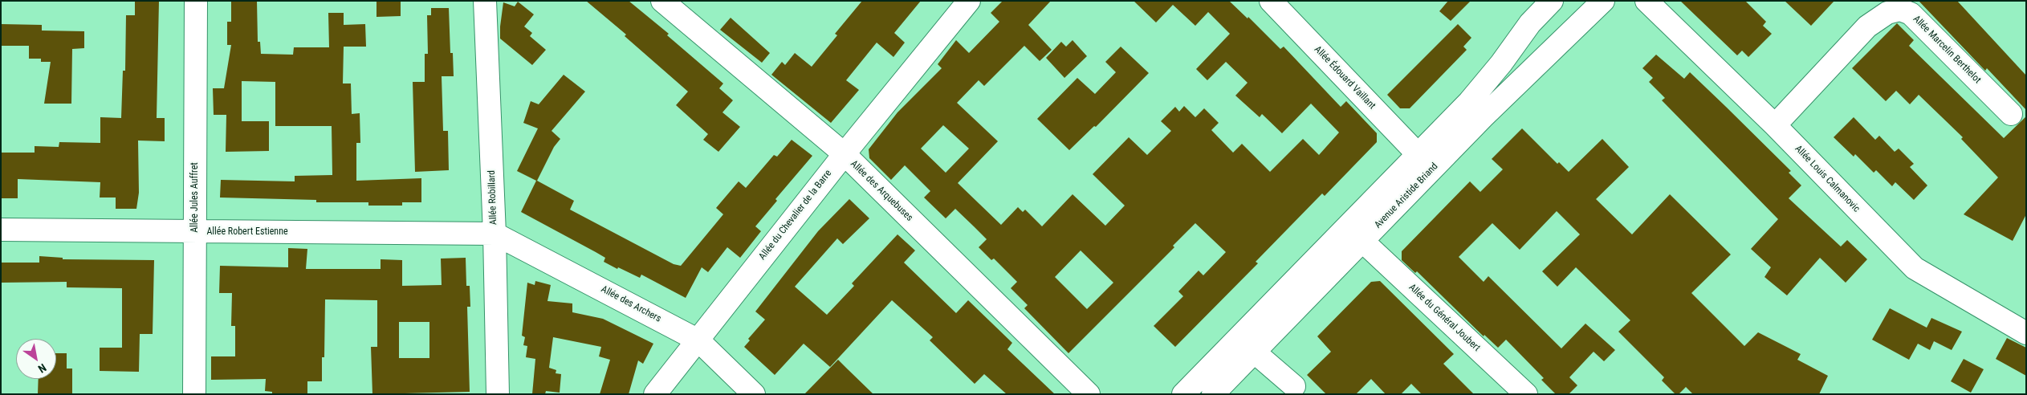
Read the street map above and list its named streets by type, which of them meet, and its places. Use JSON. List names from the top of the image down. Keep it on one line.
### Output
{"streets":{"street":["Allée Marcelin Berthelot","Allée Édouard Vaillant","Allée Louis Calmanovic","Allée des Arquebuses","Avenue Aristide Briand","Allée Jules Auffret","Allée Robillard","Allée du Chevalier de la Barre","Allée Robert Estienne","Allée des Archers","Allée du Général Joubert"]},"crossings":[["Allée Marcelin Berthelot","Allée Louis Calmanovic"],["Allée Édouard Vaillant","Avenue Aristide Briand"],["Allée des Arquebuses","Allée du Chevalier de la Barre"],["Avenue Aristide Briand","Allée du Général Joubert"],["Allée Jules Auffret","Allée Robert Estienne"],["Allée Robillard","Allée Robert Estienne"],["Allée Robillard","Allée des Archers"],["Allée du Chevalier de la Barre","Allée des Archers"],["Allée Robert Estienne","Allée des Archers"]],"north":"bottom right"}
